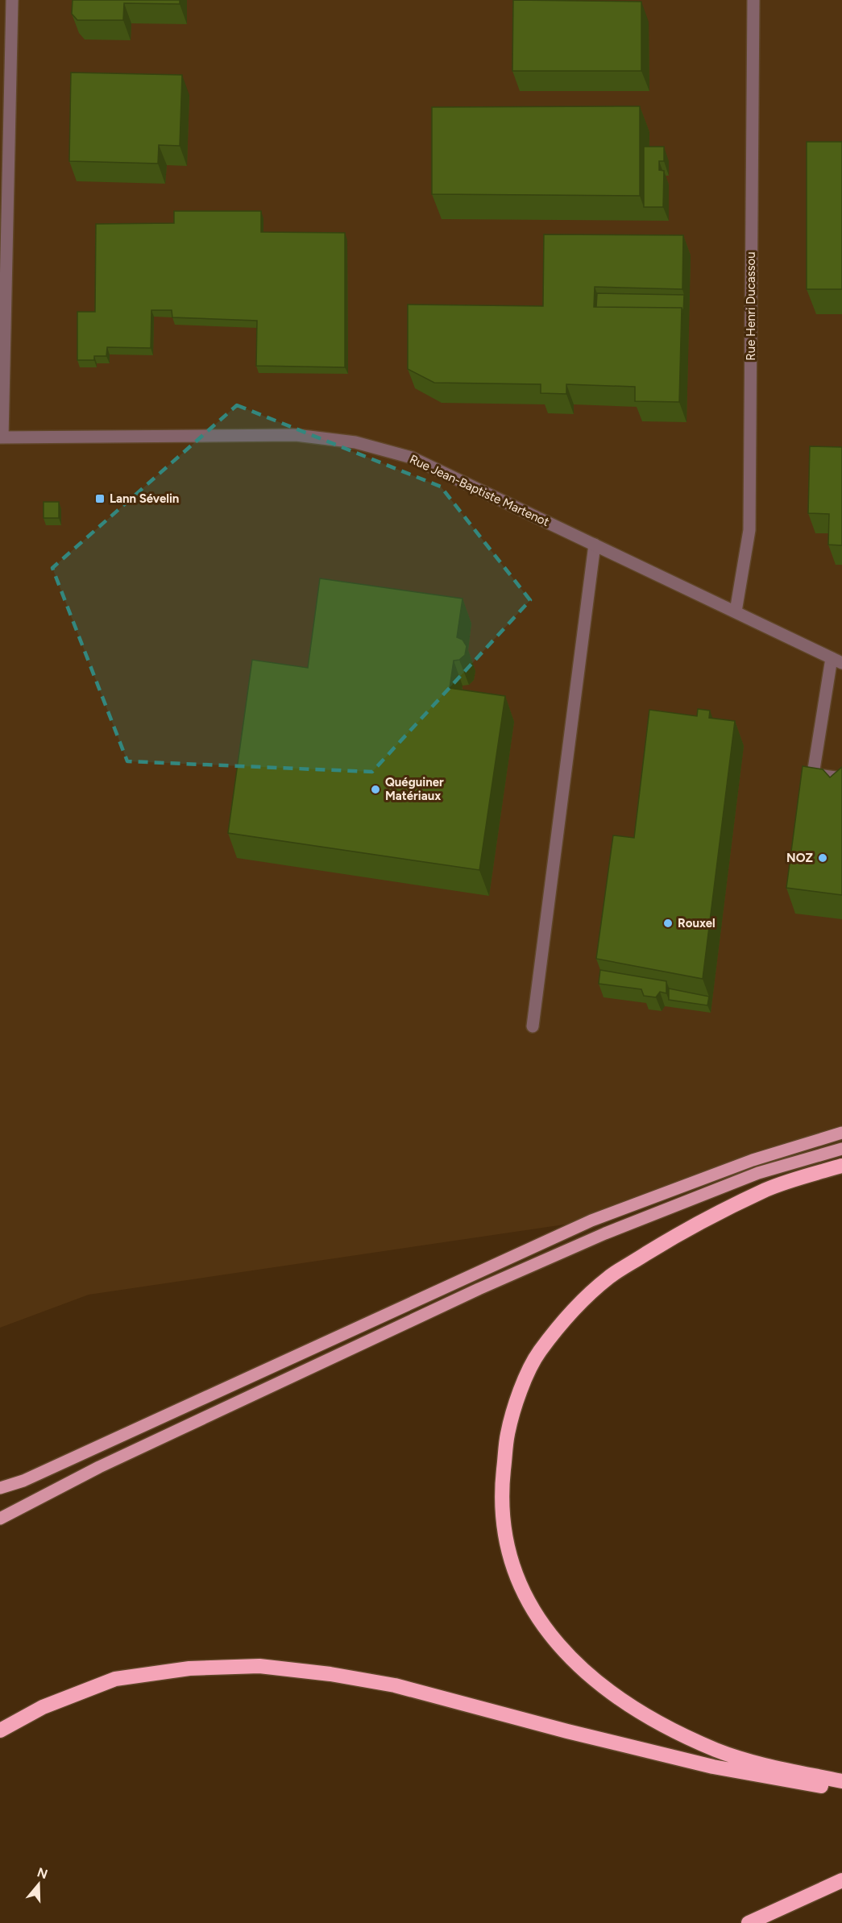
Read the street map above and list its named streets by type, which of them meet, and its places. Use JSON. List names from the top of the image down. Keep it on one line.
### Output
{"streets":{"street":["Rue Henri Ducassou","Rue Jean-Baptiste Martenot"]},"crossings":[["Rue Henri Ducassou","Rue Jean-Baptiste Martenot"]],"places":{"transit":["Lann Sévelin"],"other":["Quéguiner Matériaux","NOZ","Rouxel"]},"north":"top"}
